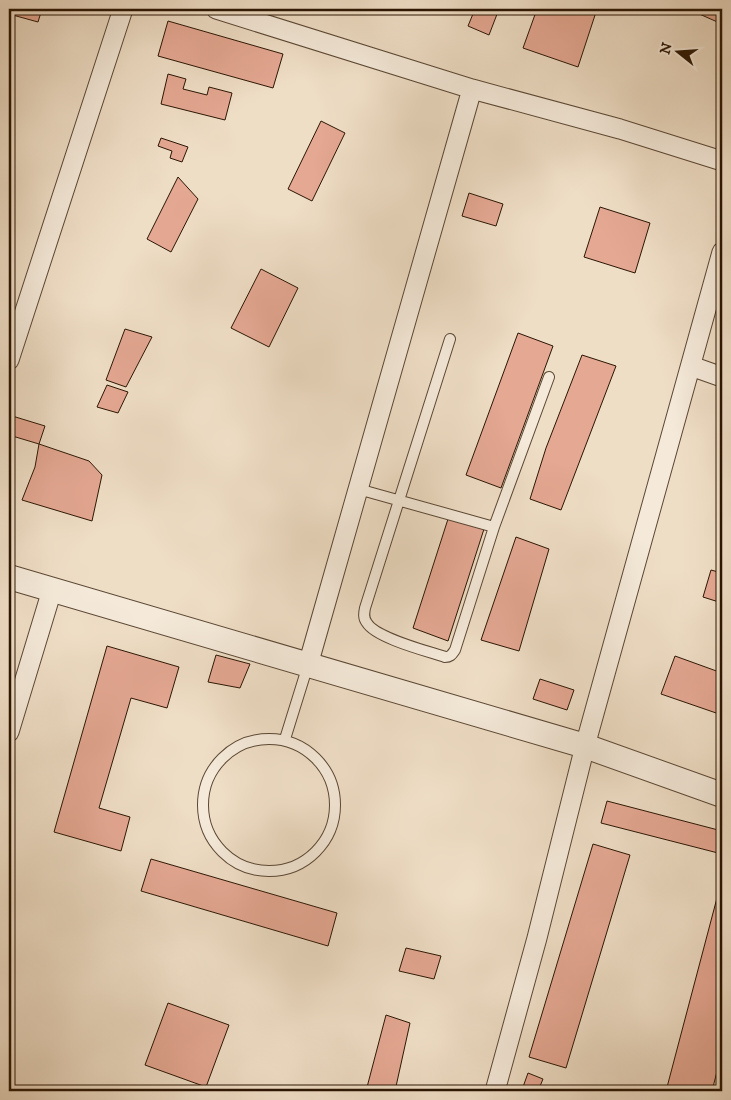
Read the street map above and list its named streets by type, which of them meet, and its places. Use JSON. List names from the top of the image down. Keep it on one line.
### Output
{"north":"left"}
